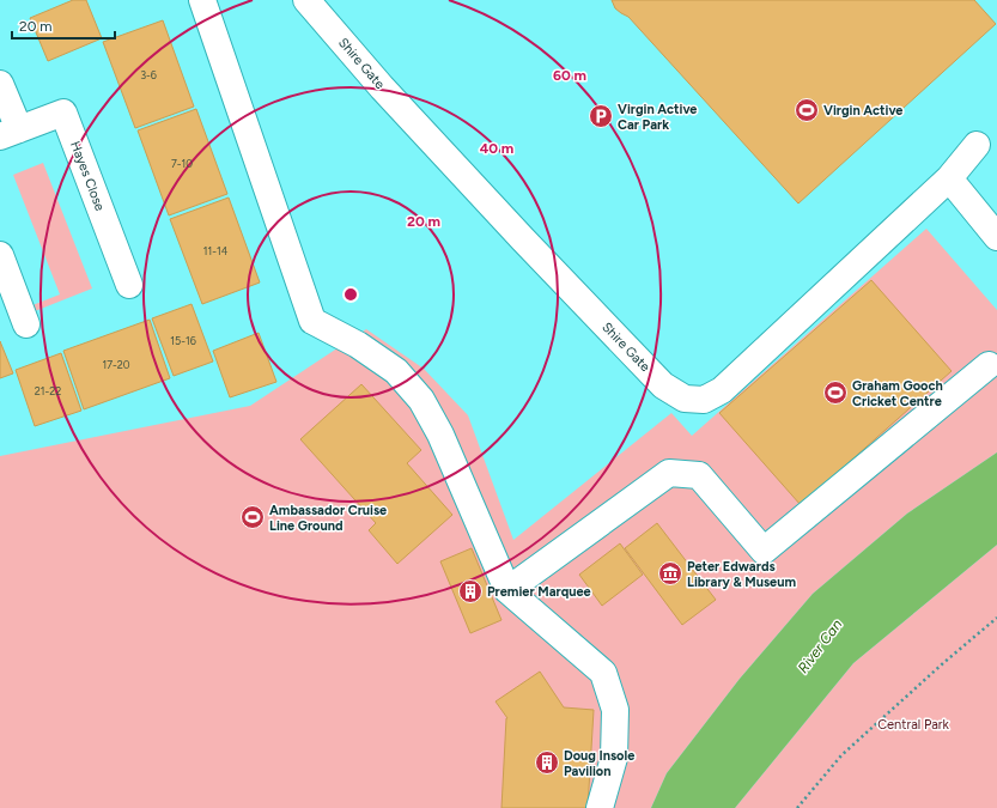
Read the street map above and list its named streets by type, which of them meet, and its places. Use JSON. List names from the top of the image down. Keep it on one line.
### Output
{"streets":{"street":["Shire Gate","Hayes Close"]},"water":["River Can"],"parks":["Central Park"],"places":{"sports":["Virgin Active","Graham Gooch Cricket Centre","Ambassador Cruise Line Ground"],"parking":["Virgin Active Car Park"],"museum":["Peter Edwards Library & Museum"],"building":["Premier Marquee","Doug Insole Pavilion"]},"house_numbers":["3-6","7-10","11-14","15-16","17-20","21-22"],"scale_bar":"20 m","rings":["60 m","40 m","20 m"]}
